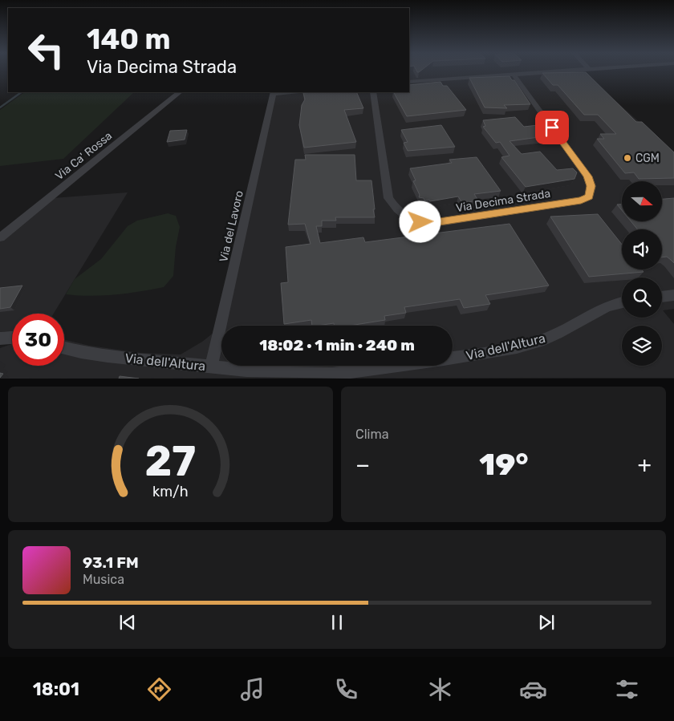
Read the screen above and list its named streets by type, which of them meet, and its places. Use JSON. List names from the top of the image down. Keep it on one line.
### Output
{"streets":{"street":["Via Ca' Rossa","Via Decima Strada","Via del Lavoro","Via dell'Altura"]},"crossings":[["Via del Lavoro","Via dell'Altura"]],"places":["CGM"],"north":"right","page":{"turn":["140 m","Via Decima Strada"],"limit":"30","trip":"18:02 · 1 min · 240 m","tile":"Clima","heat":["−","19°","+"],"song":["93.1 FM","Musica"],"tabs":"18:01","gauge":["27","km/h"]}}
